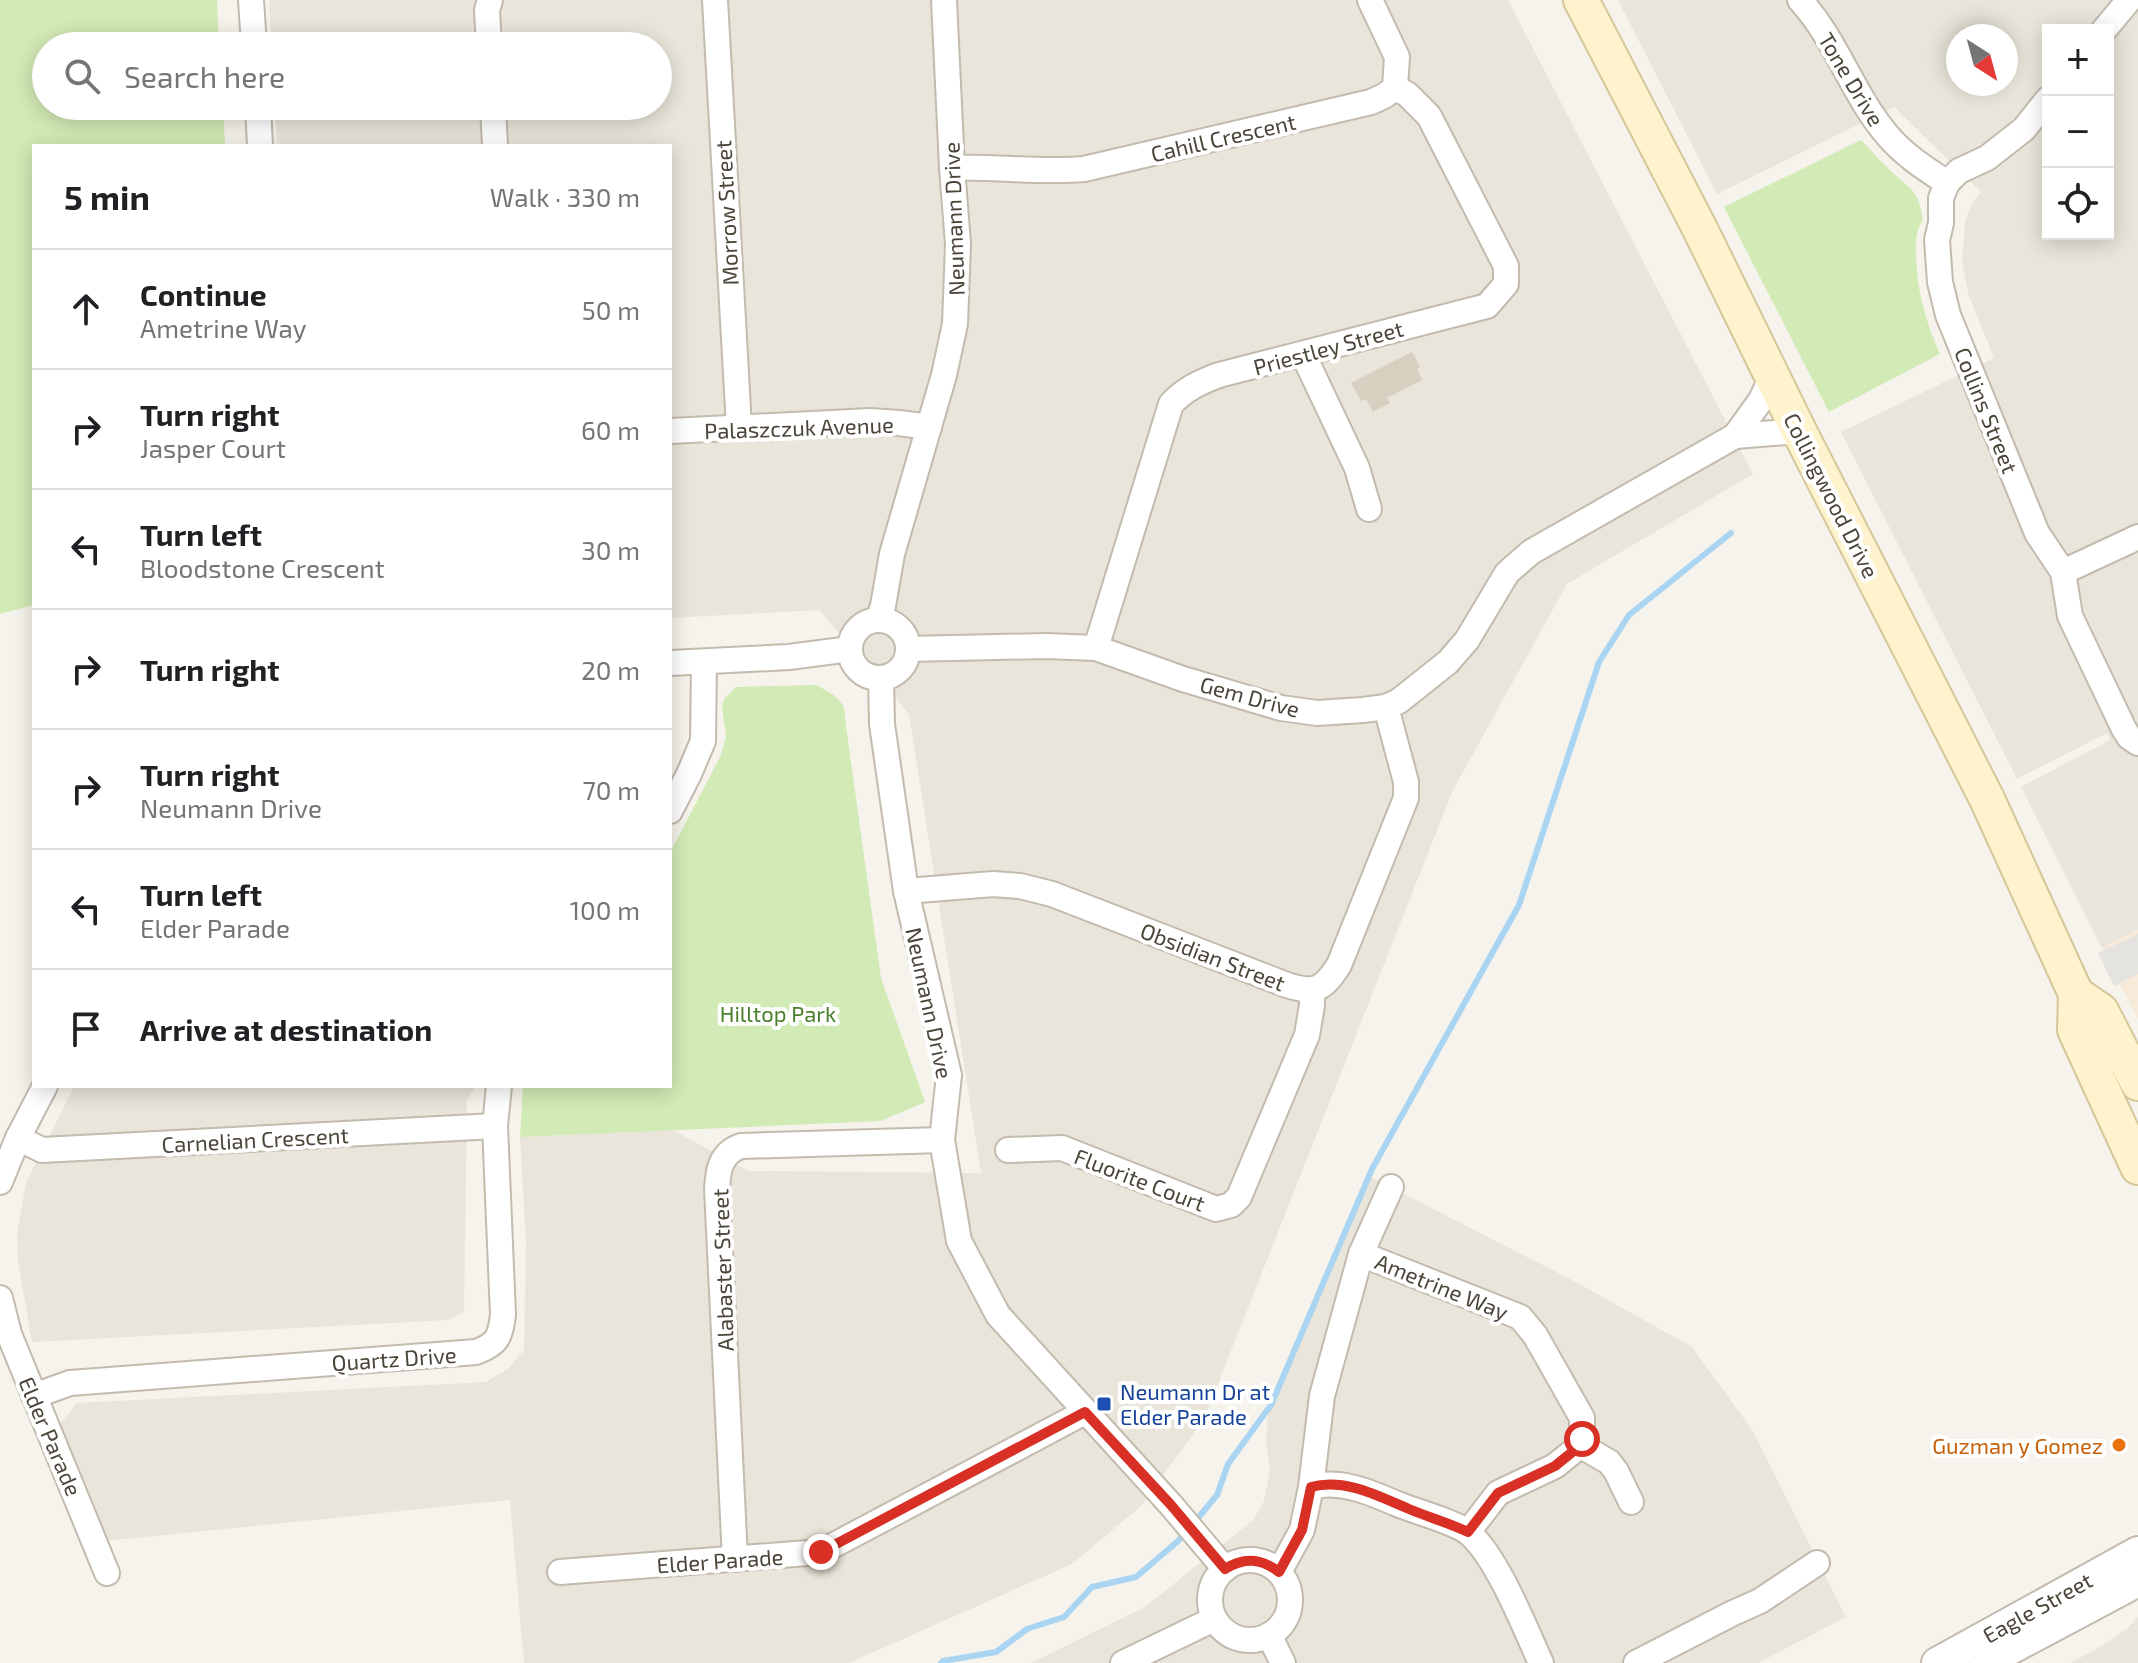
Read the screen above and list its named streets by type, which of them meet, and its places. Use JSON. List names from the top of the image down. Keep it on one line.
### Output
{"streets":{"main road":["Collingwood Drive"],"street":["Tone Drive","Cahill Crescent","Morrow Street","Neumann Drive","Priestley Street","Collins Street","Palaszczuk Avenue","Gem Drive","Obsidian Street","Carnelian Crescent","Fluorite Court","Alabaster Street","Ametrine Way","Quartz Drive","Elder Parade","Eagle Street"]},"crossings":[["Tone Drive","Collins Street"],["Cahill Crescent","Neumann Drive"],["Cahill Crescent","Priestley Street"],["Morrow Street","Palaszczuk Avenue"],["Neumann Drive","Palaszczuk Avenue"],["Neumann Drive","Gem Drive"],["Neumann Drive","Obsidian Street"],["Neumann Drive","Alabaster Street"],["Neumann Drive","Elder Parade"],["Priestley Street","Gem Drive"],["Collingwood Drive","Gem Drive"],["Gem Drive","Obsidian Street"],["Obsidian Street","Fluorite Court"],["Carnelian Crescent","Quartz Drive"],["Alabaster Street","Elder Parade"],["Quartz Drive","Elder Parade"]],"parks":["Hilltop Park"],"places":{"transit":["Neumann Dr at Elder Parade"],"other":["Guzman y Gomez"]},"north":"bottom right","page":{"map_buttons":["+","−"],"search":"Search here","heading":["5 min","Walk · 330 m"],"list":[["Continue","Ametrine Way","50 m"],["Turn right","Jasper Court","60 m"],["Turn left","Bloodstone Crescent","30 m"],["Turn right","20 m"],["Turn right","Neumann Drive","70 m"],["Turn left","Elder Parade","100 m"],"Arrive at destination"]}}
